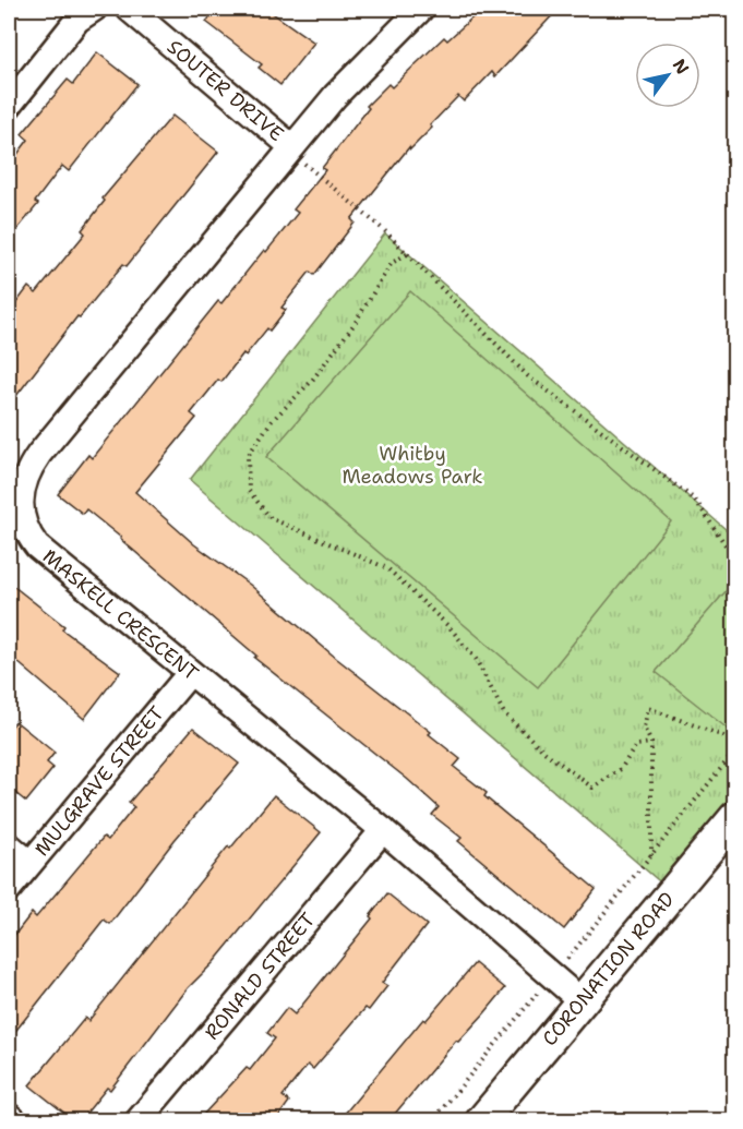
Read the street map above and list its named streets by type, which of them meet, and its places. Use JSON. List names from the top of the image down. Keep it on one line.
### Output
{"streets":{"street":["SOUTER DRIVE","MASKELL CRESCENT","MULGRAVE STREET","CORONATION ROAD","RONALD STREET"]},"crossings":[["SOUTER DRIVE","MASKELL CRESCENT"],["MASKELL CRESCENT","MULGRAVE STREET"],["MASKELL CRESCENT","CORONATION ROAD"],["MASKELL CRESCENT","RONALD STREET"]],"parks":["Whitby Meadows Park"],"north":"top right"}
